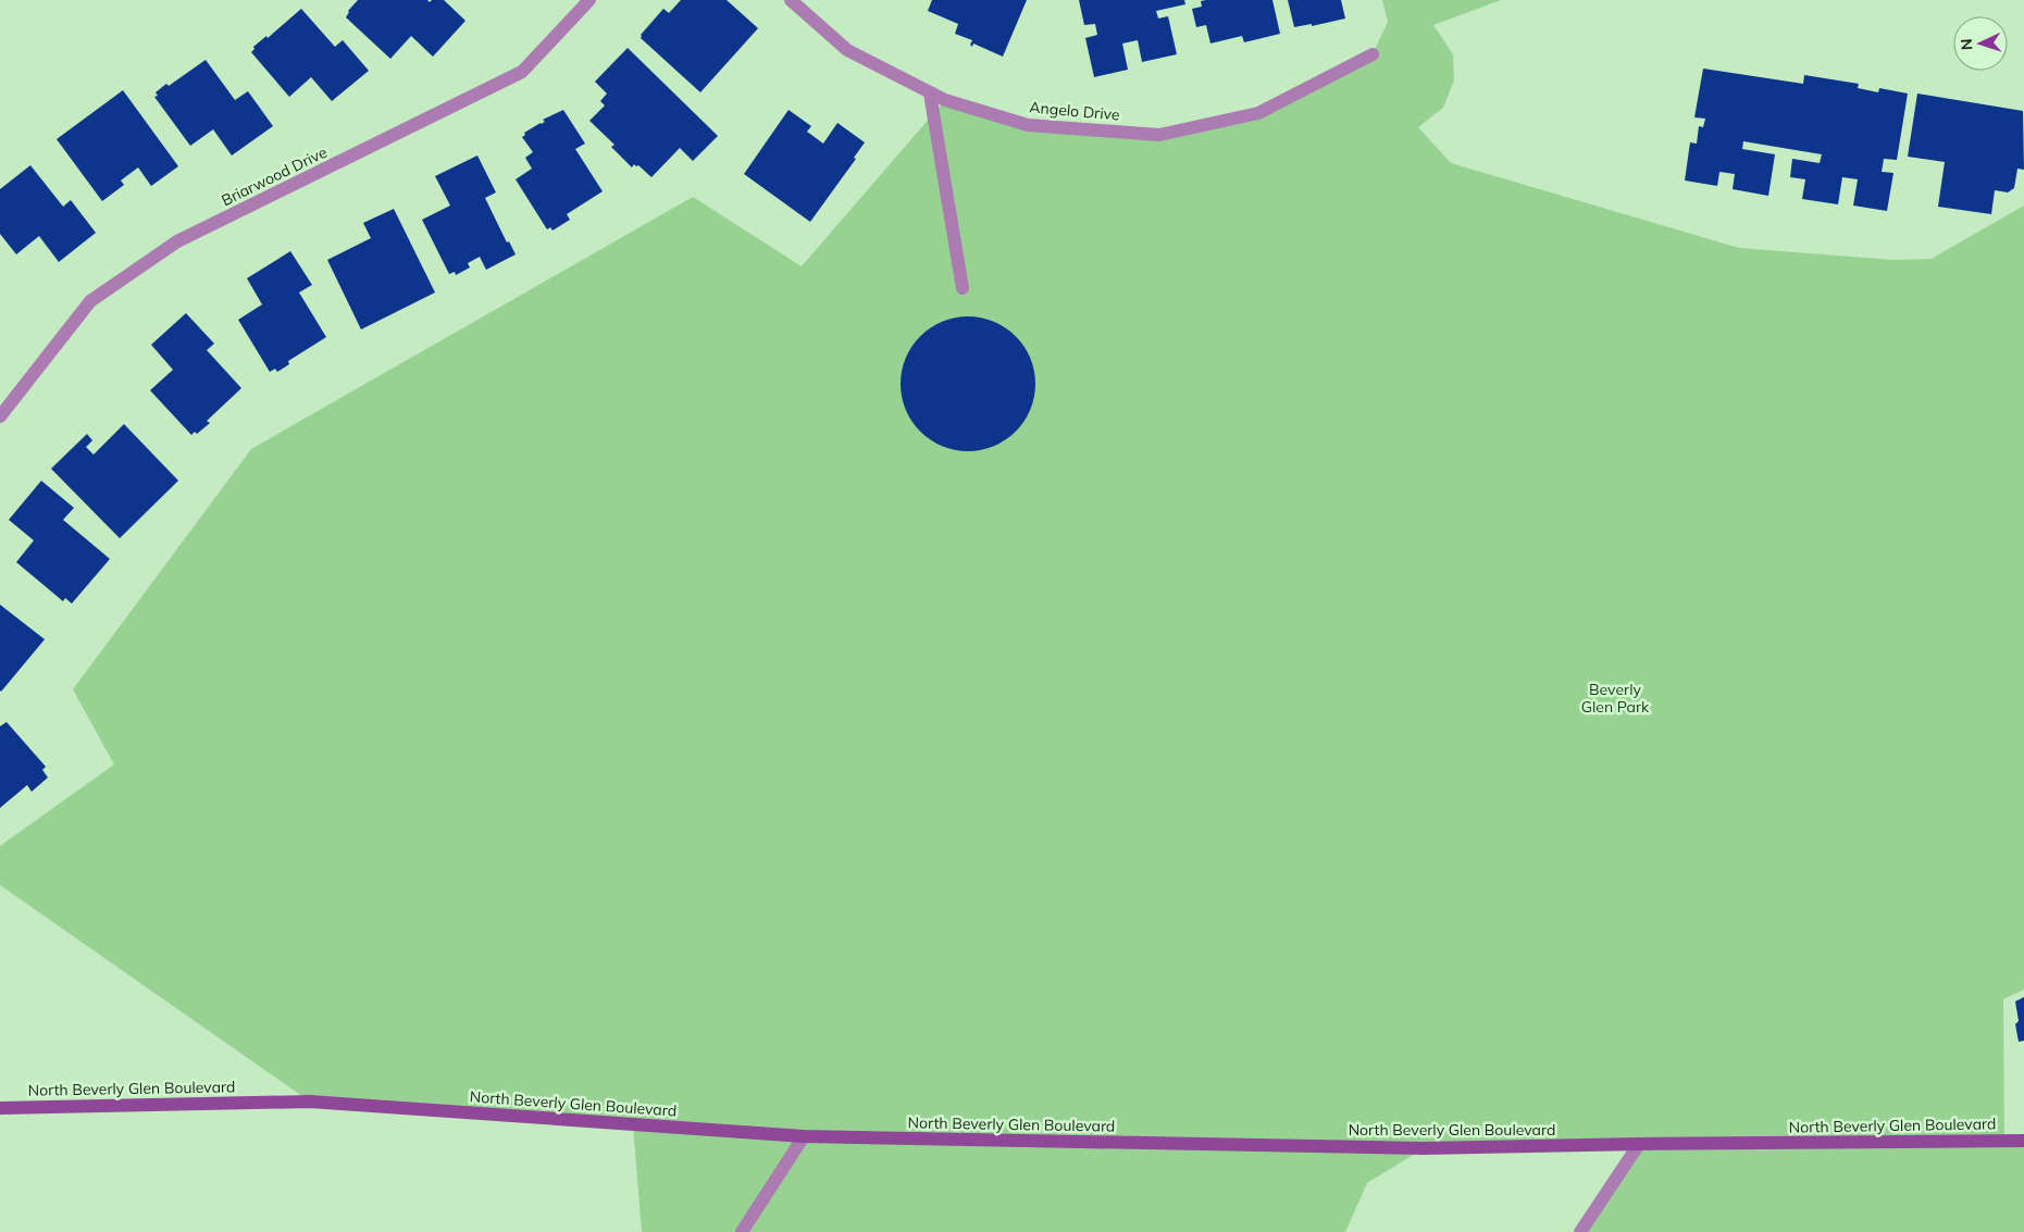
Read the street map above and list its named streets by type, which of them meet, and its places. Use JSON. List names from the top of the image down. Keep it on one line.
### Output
{"streets":{"main road":["North Beverly Glen Boulevard"],"street":["Angelo Drive","Briarwood Drive"]},"parks":["Beverly Glen Park"],"north":"left"}
